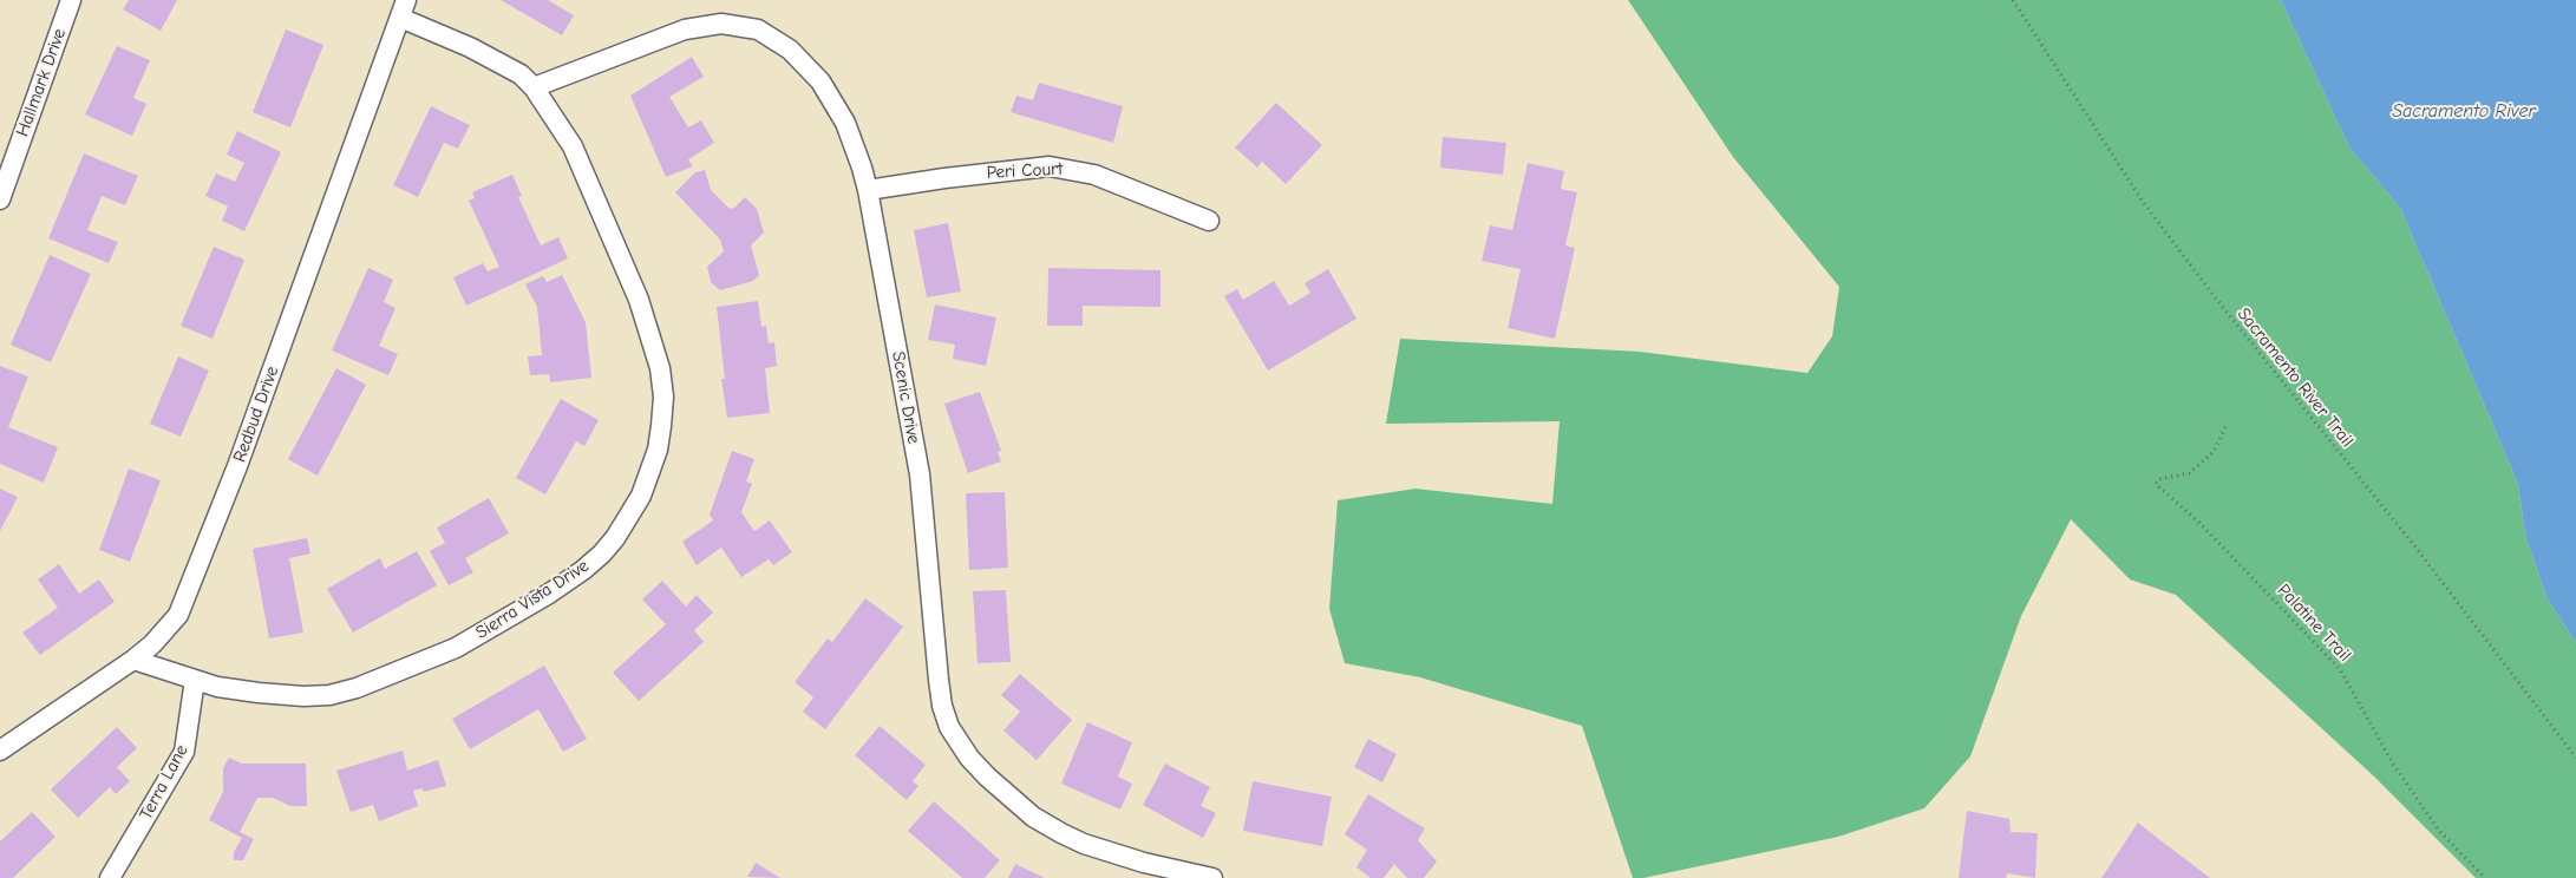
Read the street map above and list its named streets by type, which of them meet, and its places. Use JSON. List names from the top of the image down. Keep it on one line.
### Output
{"streets":{"street":["Hallmark Drive","Peri Court","Scenic Drive","Redbud Drive","Sierra Vista Drive","Terra Lane"],"path":["Sacramento River Trail","Palatine Trail"]},"crossings":[["Peri Court","Scenic Drive"],["Scenic Drive","Sierra Vista Drive"],["Redbud Drive","Sierra Vista Drive"],["Sierra Vista Drive","Terra Lane"]],"water":["Sacramento River"]}
